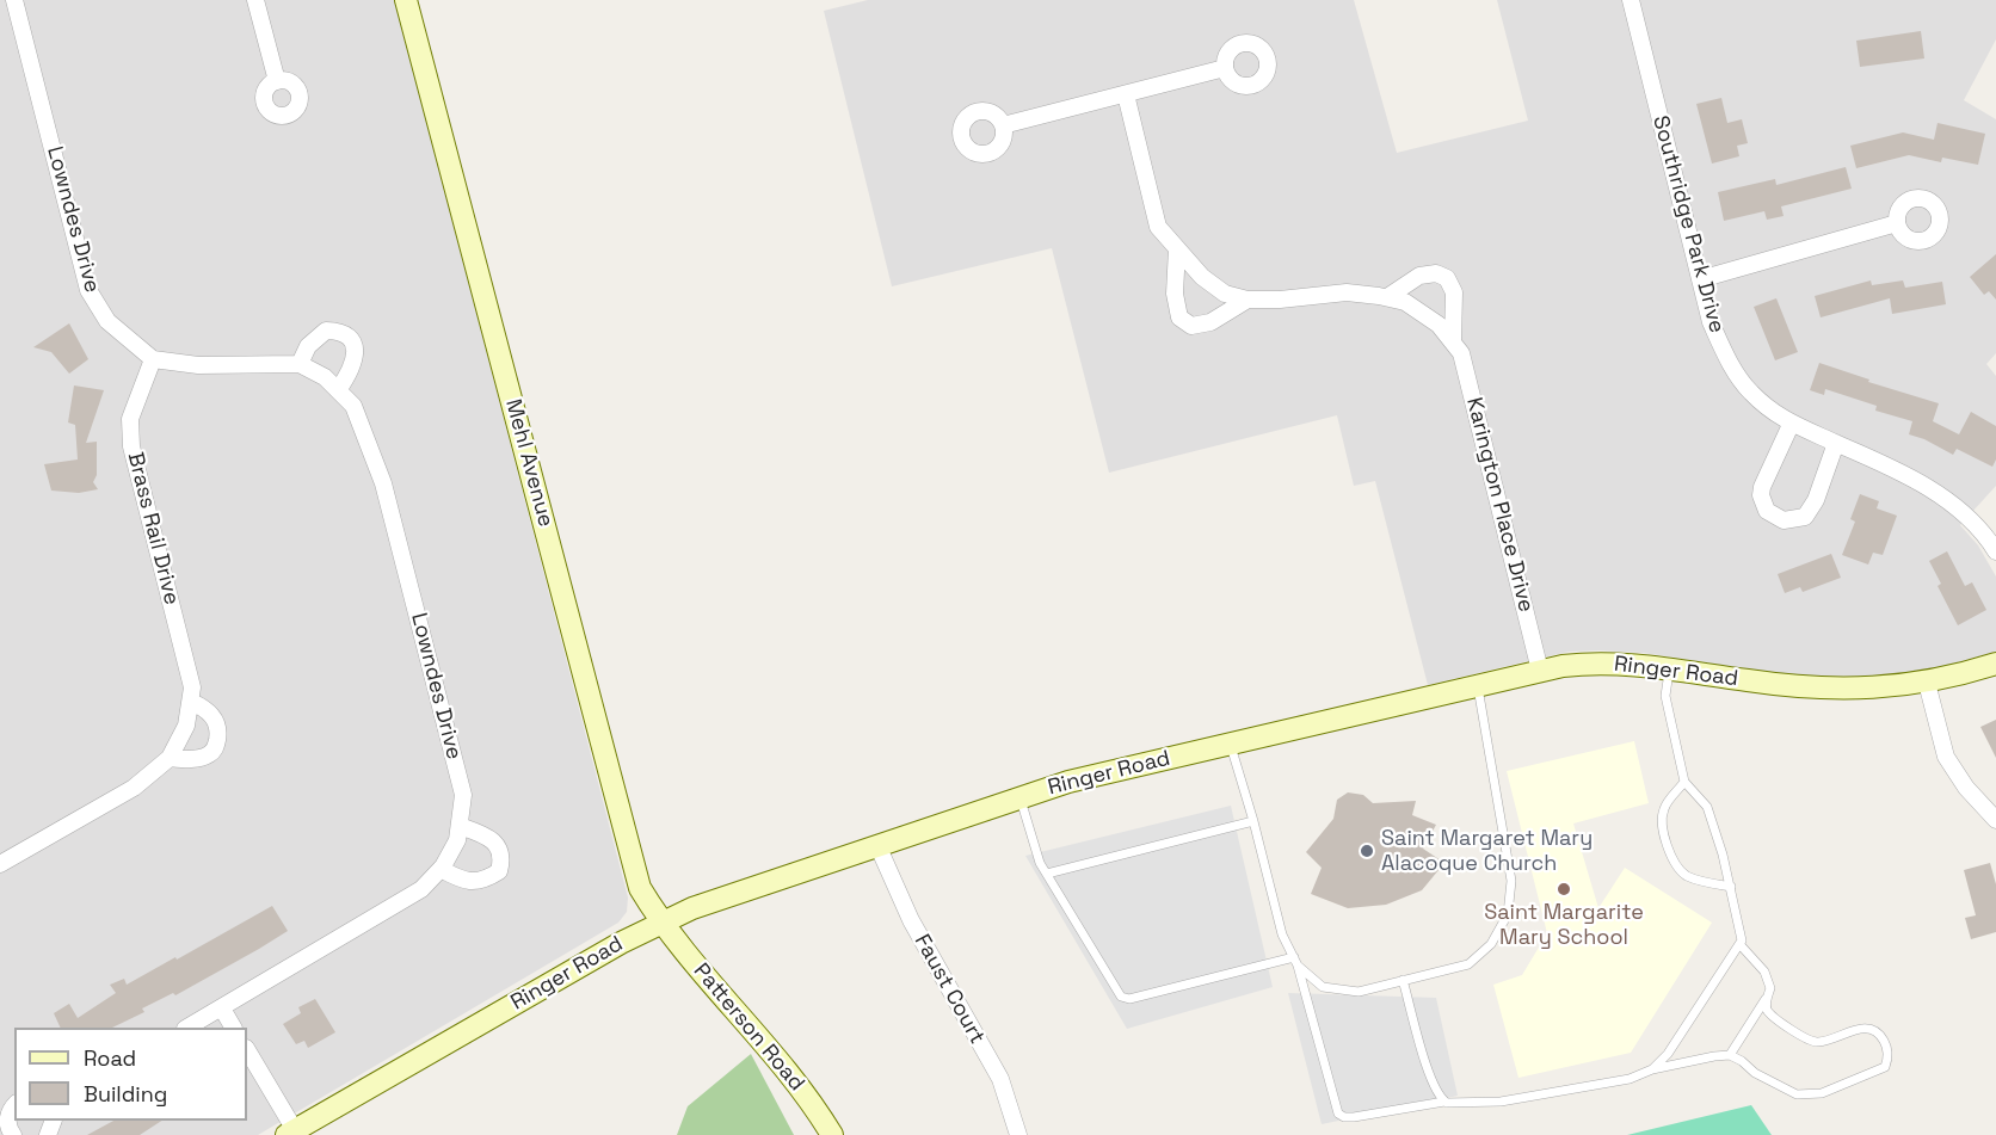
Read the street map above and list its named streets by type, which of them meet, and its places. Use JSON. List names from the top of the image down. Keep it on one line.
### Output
{"streets":{"street":["Lowndes Drive","Southridge Park Drive","Mehl Avenue","Karington Place Drive","Brass Rail Drive","Ringer Road","Faust Court","Patterson Road"]},"crossings":[["Lowndes Drive","Brass Rail Drive"],["Mehl Avenue","Ringer Road"],["Mehl Avenue","Patterson Road"],["Karington Place Drive","Ringer Road"],["Ringer Road","Faust Court"],["Ringer Road","Patterson Road"]],"places":["Saint Margaret Mary Alacoque Church","Saint Margarite Mary School"],"legend":["Road","Building"]}
